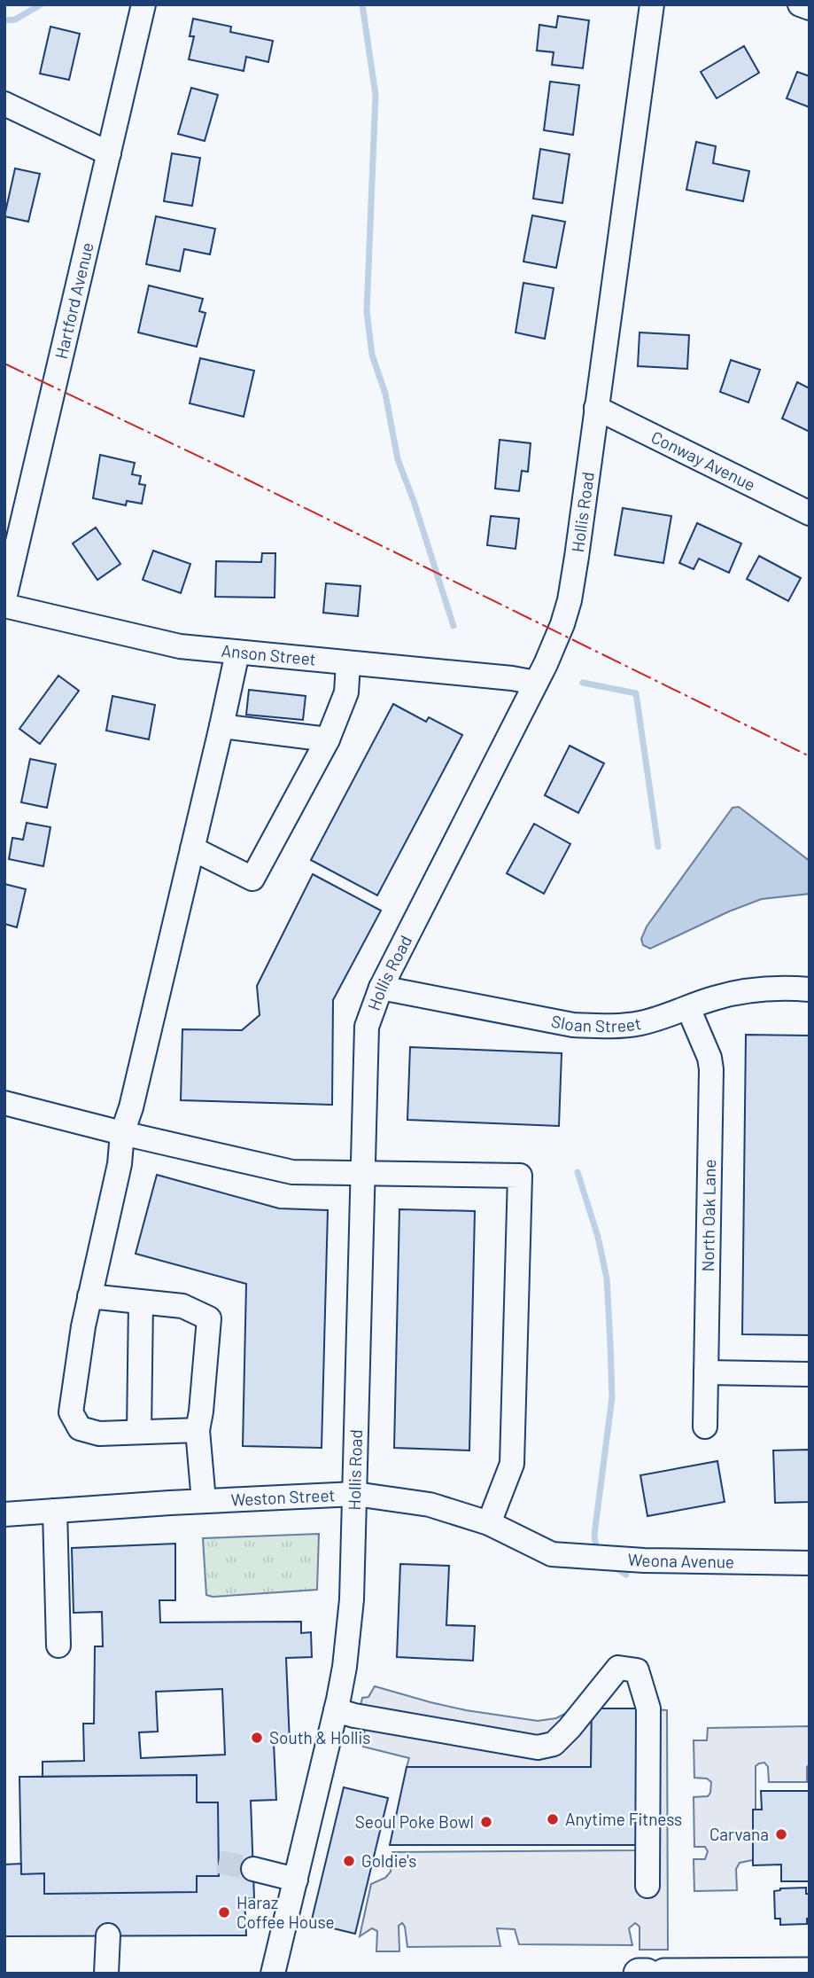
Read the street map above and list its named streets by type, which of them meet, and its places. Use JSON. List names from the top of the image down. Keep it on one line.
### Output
{"streets":{"street":["Hartford Avenue","Conway Avenue","Hollis Road","Anson Street","Sloan Street","North Oak Lane","Weston Street","Weona Avenue"]},"crossings":[["Conway Avenue","Hollis Road"],["Hollis Road","Anson Street"],["Hollis Road","Sloan Street"],["Hollis Road","Weston Street"],["Sloan Street","North Oak Lane"],["Weston Street","Weona Avenue"]],"places":["South & Hollis","Anytime Fitness","Seoul Poke Bowl","Carvana","Goldie's","Haraz Coffee House"]}
